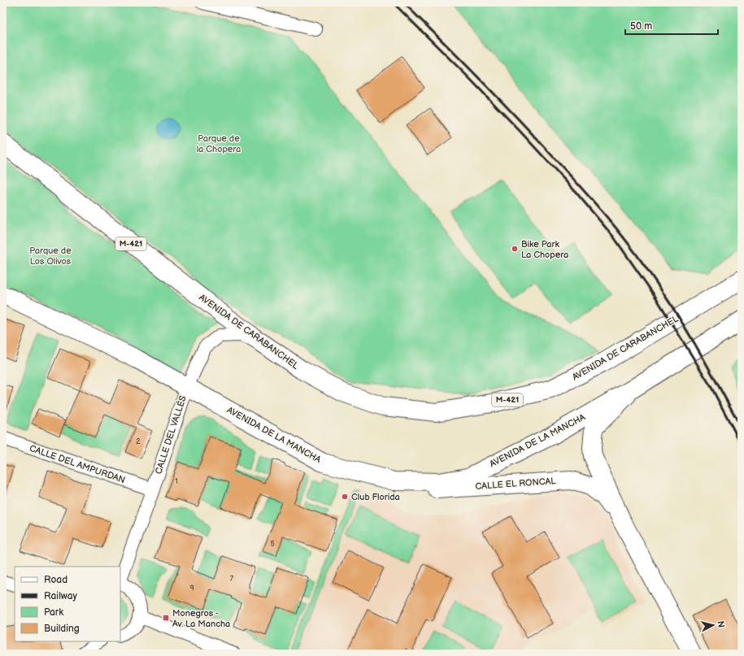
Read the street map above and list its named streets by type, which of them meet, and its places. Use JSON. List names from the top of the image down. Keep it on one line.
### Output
{"streets":{"main road":["M-421","AVENIDA DE CARABANCHEL","AVENIDA DE LA MANCHA","CALLE EL RONCAL"],"street":["CALLE DEL VALLÉS","CALLE DEL AMPURDAN"]},"crossings":[["AVENIDA DE CARABANCHEL","CALLE DEL VALLÉS"],["CALLE DEL VALLÉS","AVENIDA DE LA MANCHA"],["CALLE DEL VALLÉS","CALLE DEL AMPURDAN"],["AVENIDA DE LA MANCHA","CALLE EL RONCAL"]],"parks":["Parque de la Chopera","Parque de Los Olivos"],"places":{"other":["Bike Park La Chopera","Club Florida"],"transit":["Monegros - Av. La Mancha"]},"house_numbers":["2","1","5","7","9"],"legend":["Road","Railway","Park","Building"],"scale_bar":"50 m","north":"right"}
